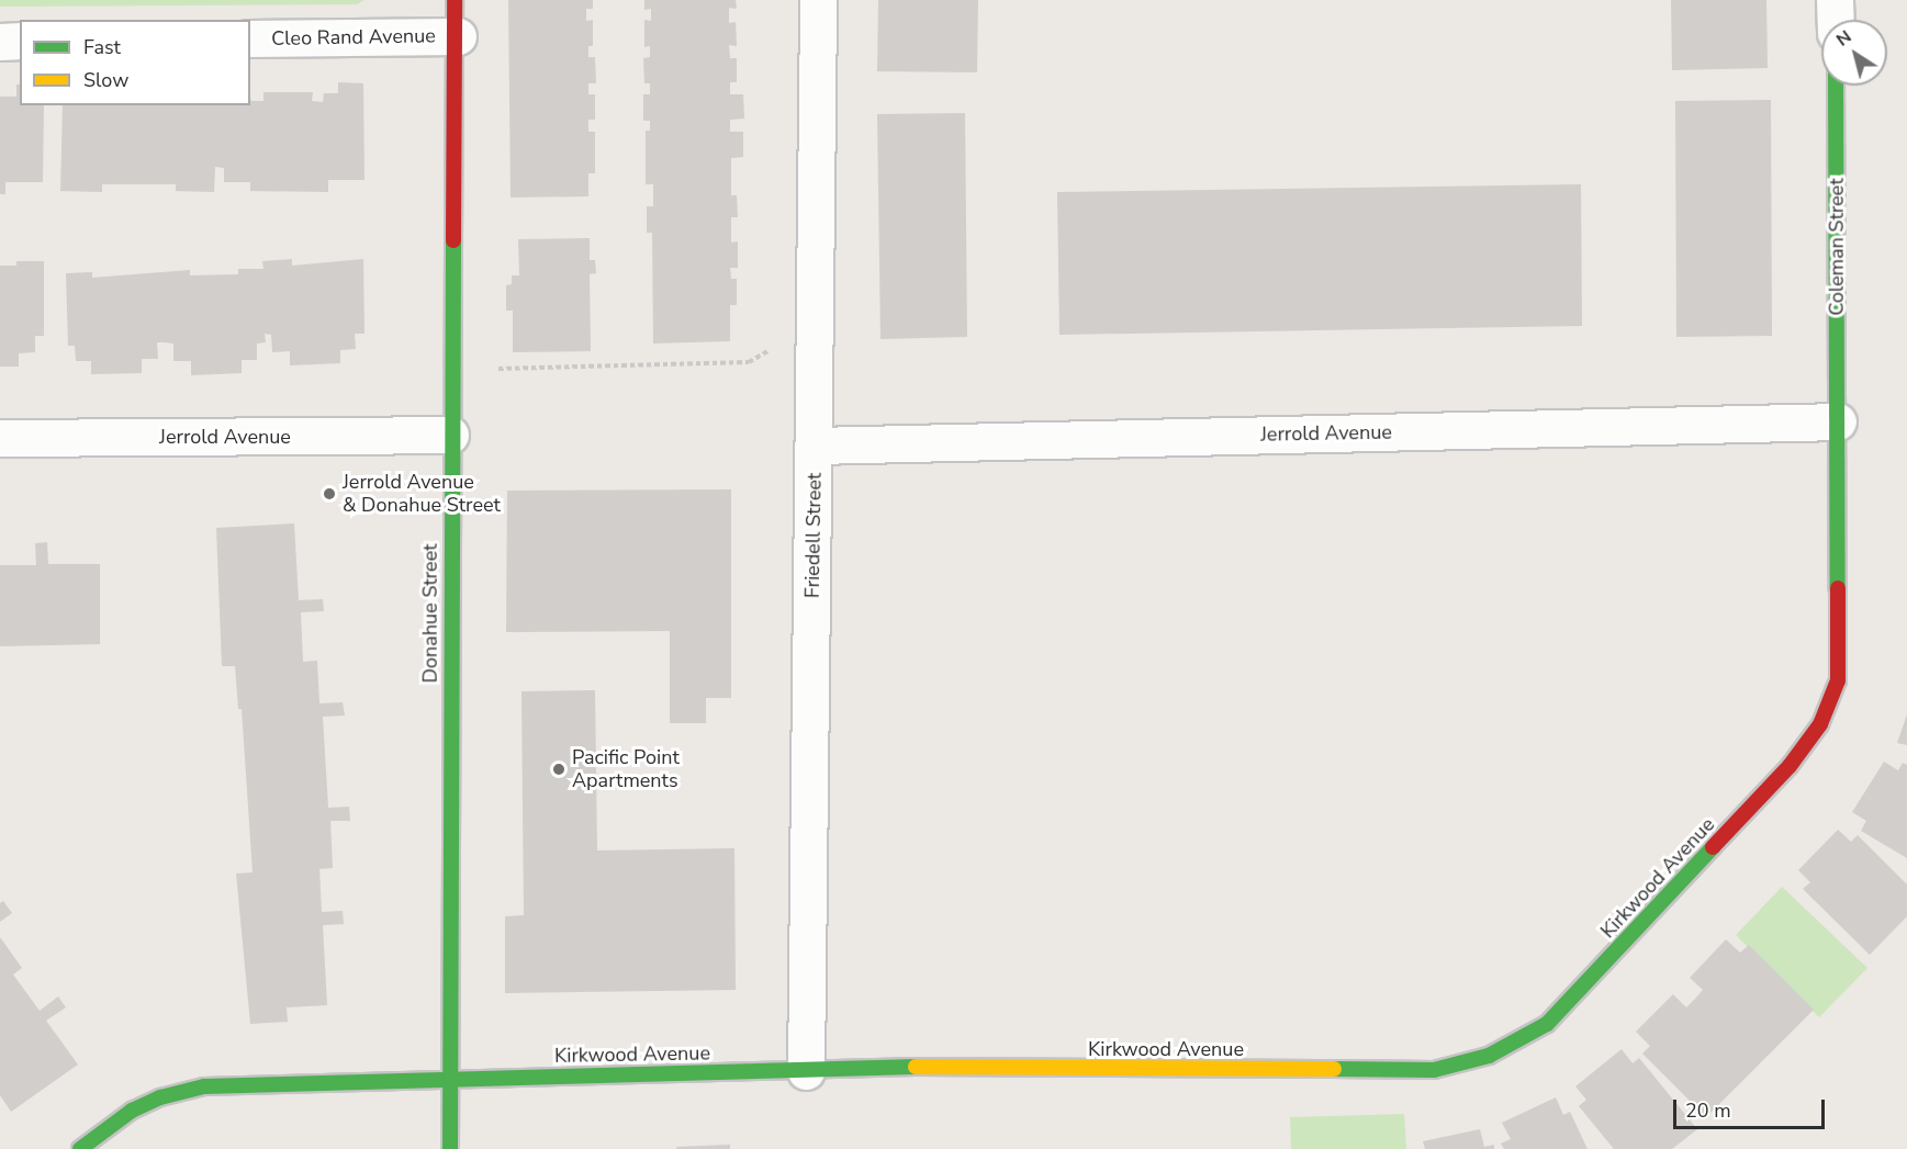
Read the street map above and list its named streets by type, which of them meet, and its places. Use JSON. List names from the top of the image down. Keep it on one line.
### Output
{"streets":{"street":["Cleo Rand Avenue","Coleman Street","Jerrold Avenue","Friedell Street","Donahue Street","Kirkwood Avenue"]},"crossings":[["Cleo Rand Avenue","Donahue Street"],["Coleman Street","Jerrold Avenue"],["Coleman Street","Kirkwood Avenue"],["Jerrold Avenue","Friedell Street"],["Jerrold Avenue","Donahue Street"],["Jerrold Avenue","Kirkwood Avenue"],["Friedell Street","Kirkwood Avenue"],["Donahue Street","Kirkwood Avenue"]],"places":["Jerrold Avenue & Donahue Street","Pacific Point Apartments"],"legend":["Fast","Slow"],"scale_bar":"20 m","north":"top left"}
